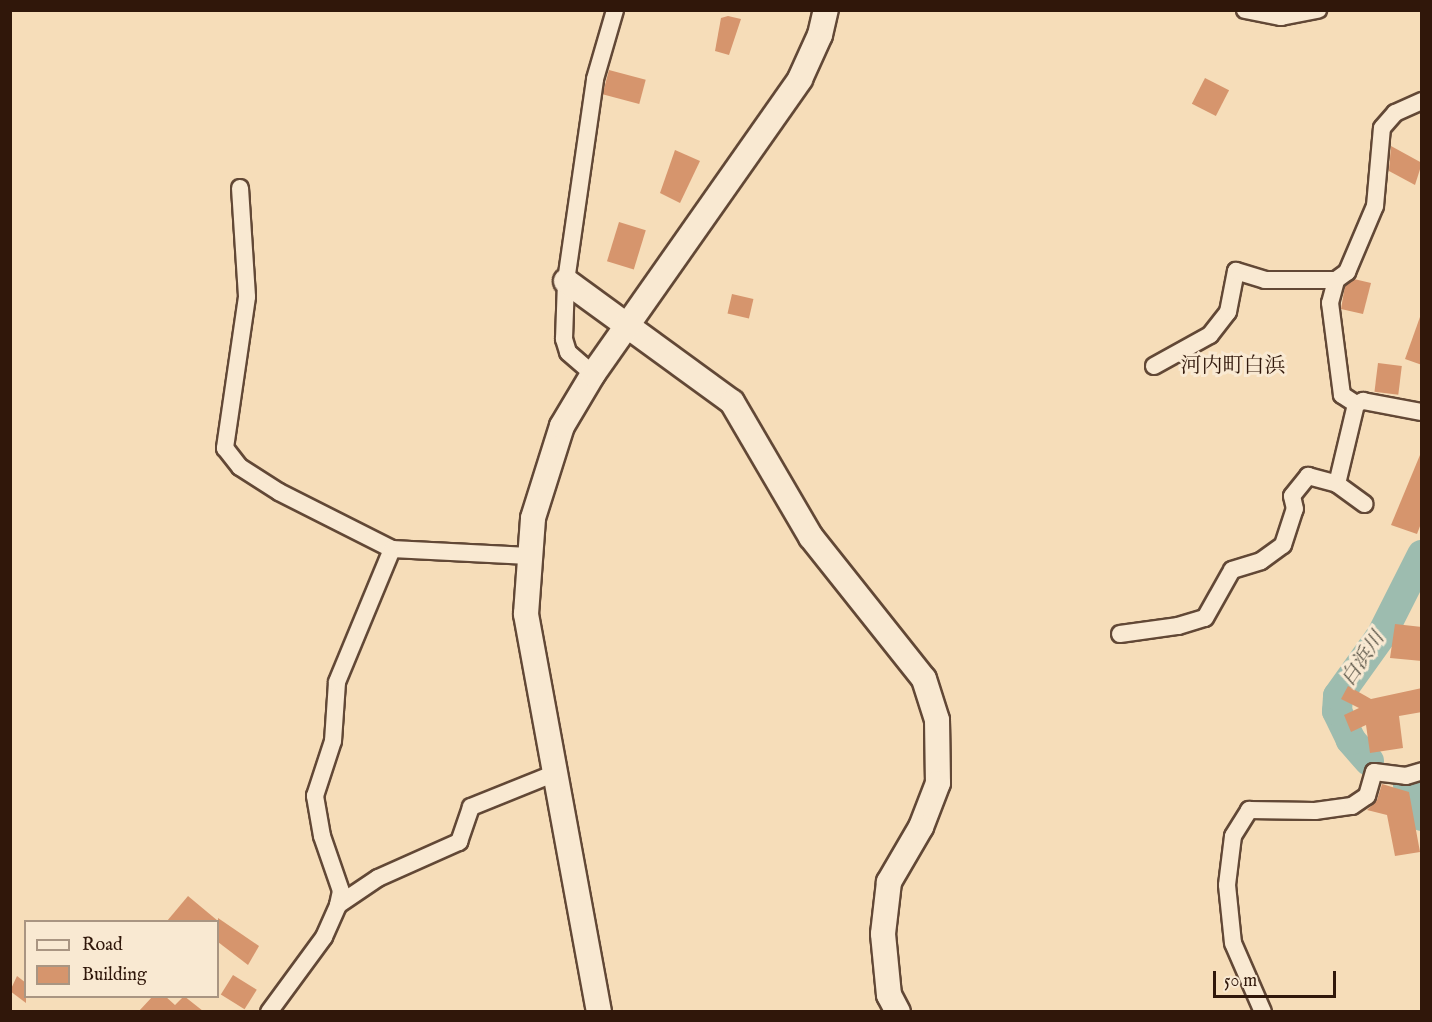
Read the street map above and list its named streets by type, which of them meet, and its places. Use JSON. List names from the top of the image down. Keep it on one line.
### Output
{"districts":["河内町白浜"],"water":["白浜川"],"legend":["Road","Building"],"scale_bar":"50 m"}
